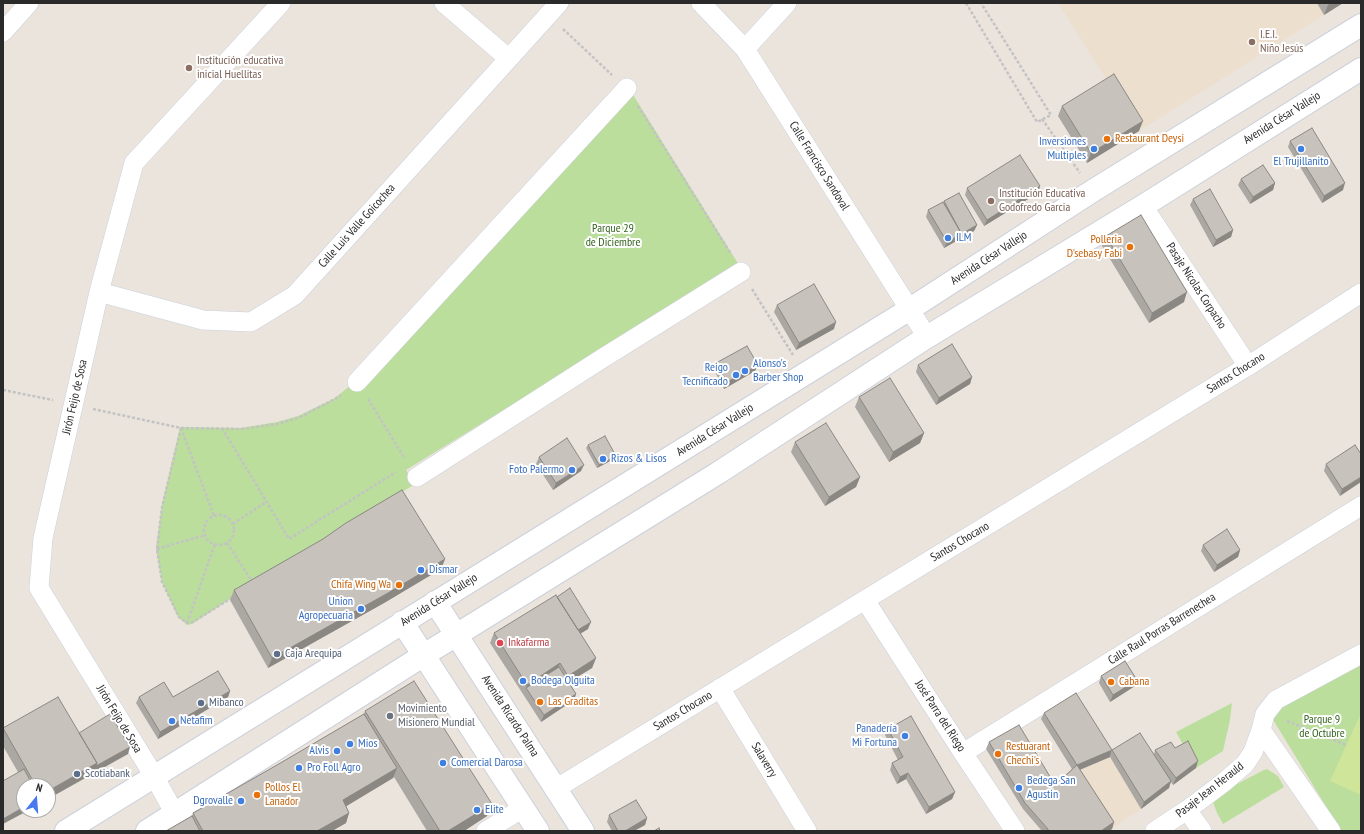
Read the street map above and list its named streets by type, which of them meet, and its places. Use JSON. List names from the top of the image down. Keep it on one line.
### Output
{"streets":{"main road":["Avenida César Vallejo","Avenida Ricardo Palma"],"street":["Calle Francisco Sandoval","Calle Luis Valle Goicochea","Pasaje Nicolas Corpacho","Santos Chocano","Jirón Feijo de Sosa","Calle Raul Porras Barrenechea","José Parra del Riego","Salaverry","Pasaje Jean Herauld"]},"crossings":[["Avenida César Vallejo","Calle Francisco Sandoval"],["Avenida César Vallejo","Pasaje Nicolas Corpacho"],["Avenida César Vallejo","Jirón Feijo de Sosa"],["Avenida César Vallejo","Avenida Ricardo Palma"],["Calle Luis Valle Goicochea","Jirón Feijo de Sosa"],["Pasaje Nicolas Corpacho","Santos Chocano"],["Santos Chocano","Avenida Ricardo Palma"],["Santos Chocano","José Parra del Riego"],["Santos Chocano","Salaverry"],["Calle Raul Porras Barrenechea","José Parra del Riego"]],"parks":["Parque 29 de Diciembre","Parque 9 de Octubre"],"places":["I.E.I. Niño Jesús","Institución educativa inicial Huellitas","Restaurant Deysi","Inversiones Multiples","El Trujillanito","Institución Educativa Godofredo Garcia","ILM","Polleria D'sebasy Fabi","Alonso's Barber Shop","Reigo Tecnificado","Rizos & Lisos","Foto Palermo","Dismar","Chifa Wing Wa","Union Agropecuaria","Inkafarma","Caja Arequipa","Bodega Olguita","Cabana","Las Graditas","Mibanco","Movimiento Misionero Mundial","Netafim","Panadería Mi Fortuna","Mios","Alvis","Restuarant Chechi's","Comercial Darosa","Pro Foll Agro","Scotiabank","Bedega San Agustin","Pollos El Lanador","Dgrovalle","Elite"],"north":"top"}
